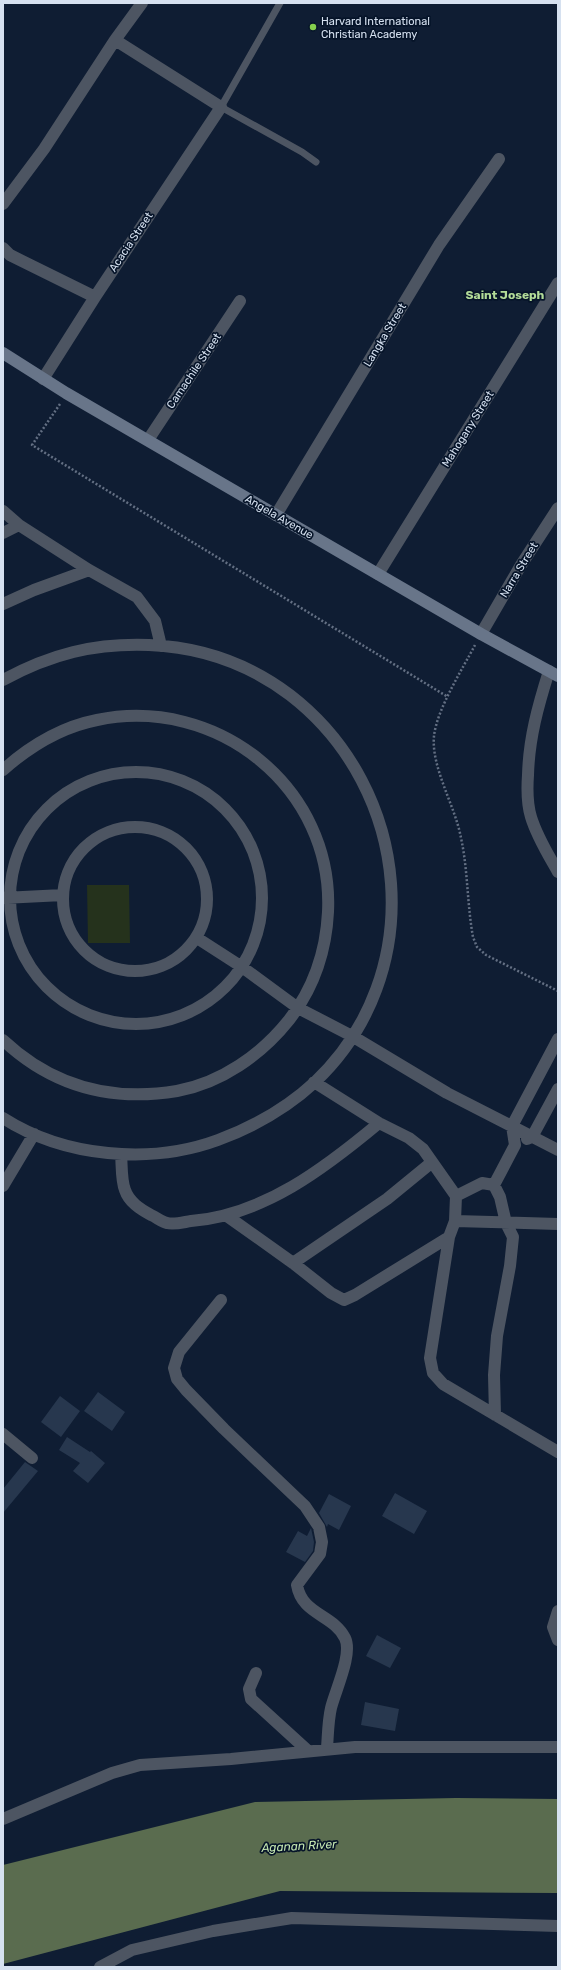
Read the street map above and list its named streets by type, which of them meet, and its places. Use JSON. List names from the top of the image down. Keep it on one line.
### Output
{"streets":{"main road":["Angela Avenue"],"street":["Acacia Street","Langka Street","Camachile Street","Mahogany Street","Narra Street"]},"crossings":[["Acacia Street","Angela Avenue"],["Langka Street","Angela Avenue"],["Camachile Street","Angela Avenue"],["Mahogany Street","Angela Avenue"],["Angela Avenue","Narra Street"]],"districts":["Saint Joseph"],"water":["Aganan River"],"places":["Harvard International Christian Academy"]}
